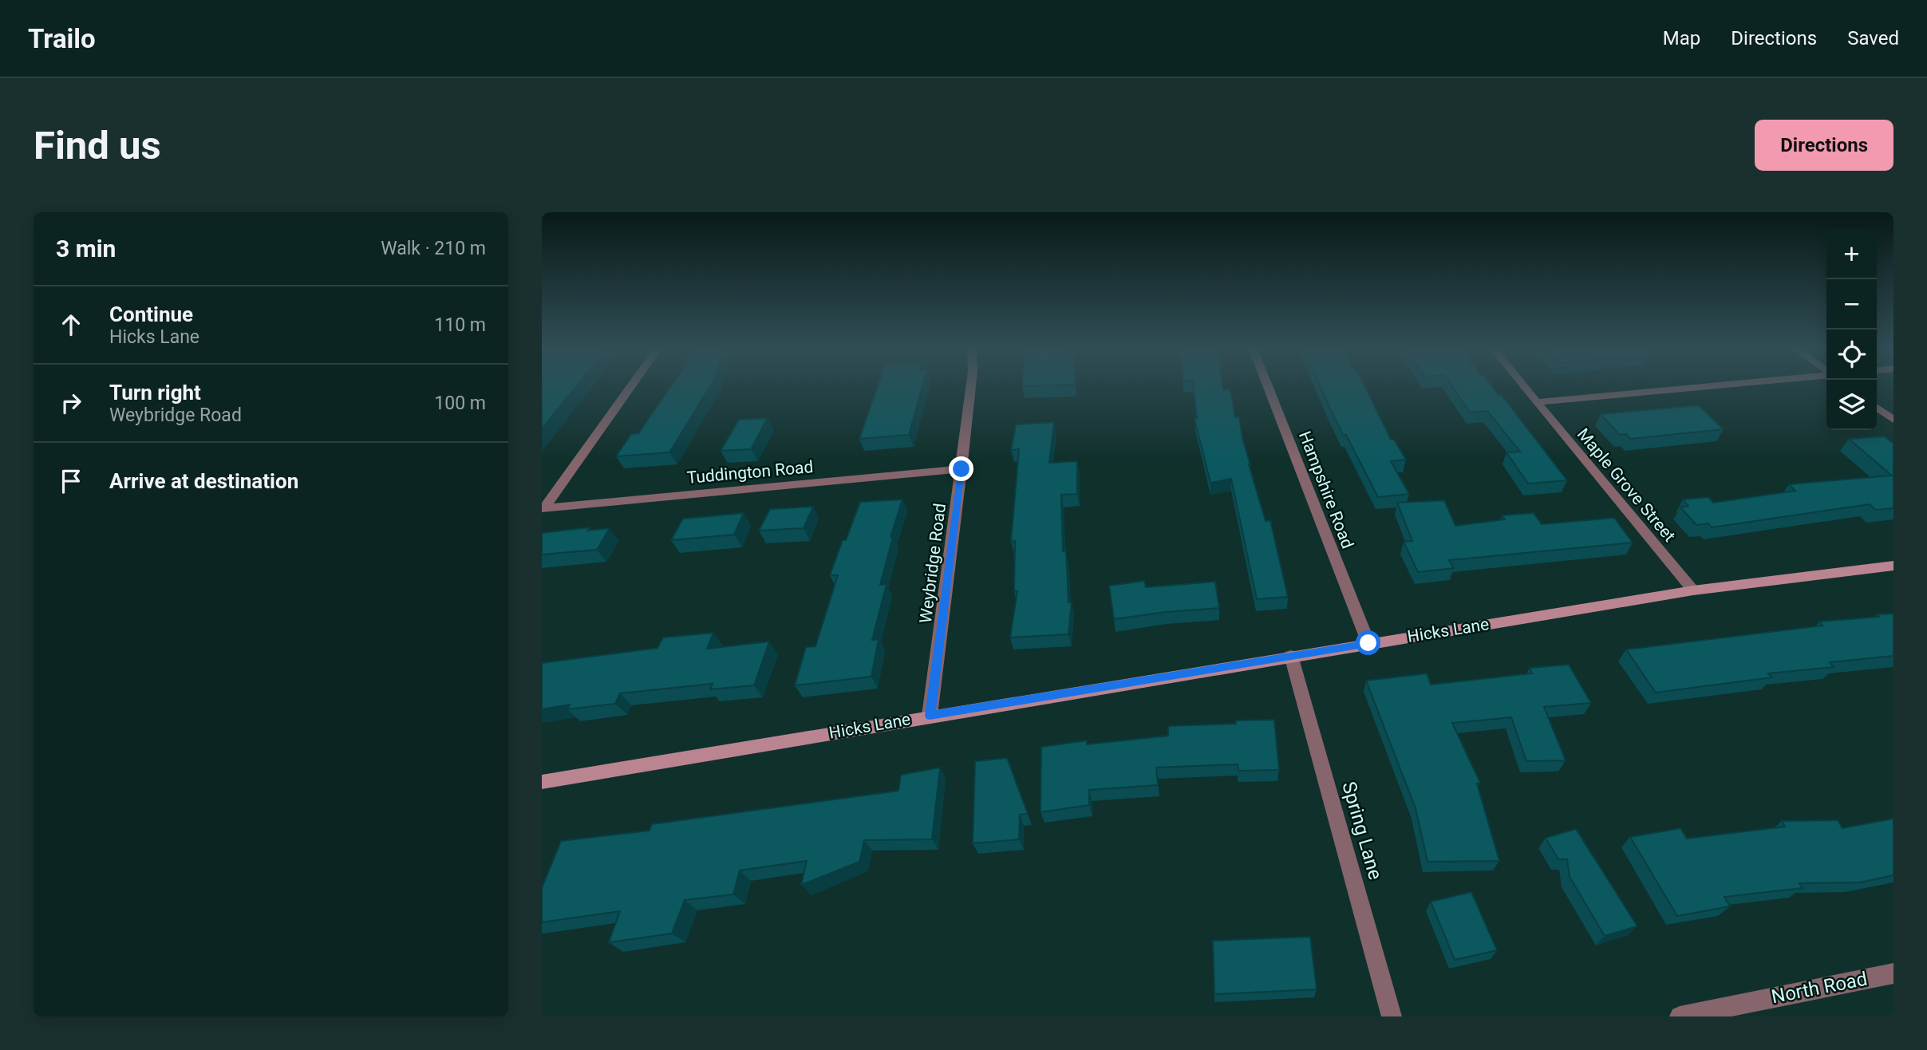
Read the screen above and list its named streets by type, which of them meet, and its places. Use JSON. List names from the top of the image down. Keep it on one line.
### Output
{"streets":{"main road":["Hicks Lane"],"street":["Tuddington Road","Maple Grove Street","Hampshire Road","Weybridge Road","Spring Lane","North Road"]},"crossings":[["Tuddington Road","Weybridge Road"],["Maple Grove Street","Hicks Lane"],["Hampshire Road","Hicks Lane"],["Weybridge Road","Hicks Lane"],["Hicks Lane","Spring Lane"]],"page":{"header":"Trailo","nav":["Map","Directions","Saved"],"buttons":"Directions","title":"Find us","heading":["3 min","Walk · 210 m"],"map_buttons":["+","−"],"list":[["Continue","Hicks Lane","110 m"],["Turn right","Weybridge Road","100 m"],"Arrive at destination"]}}
